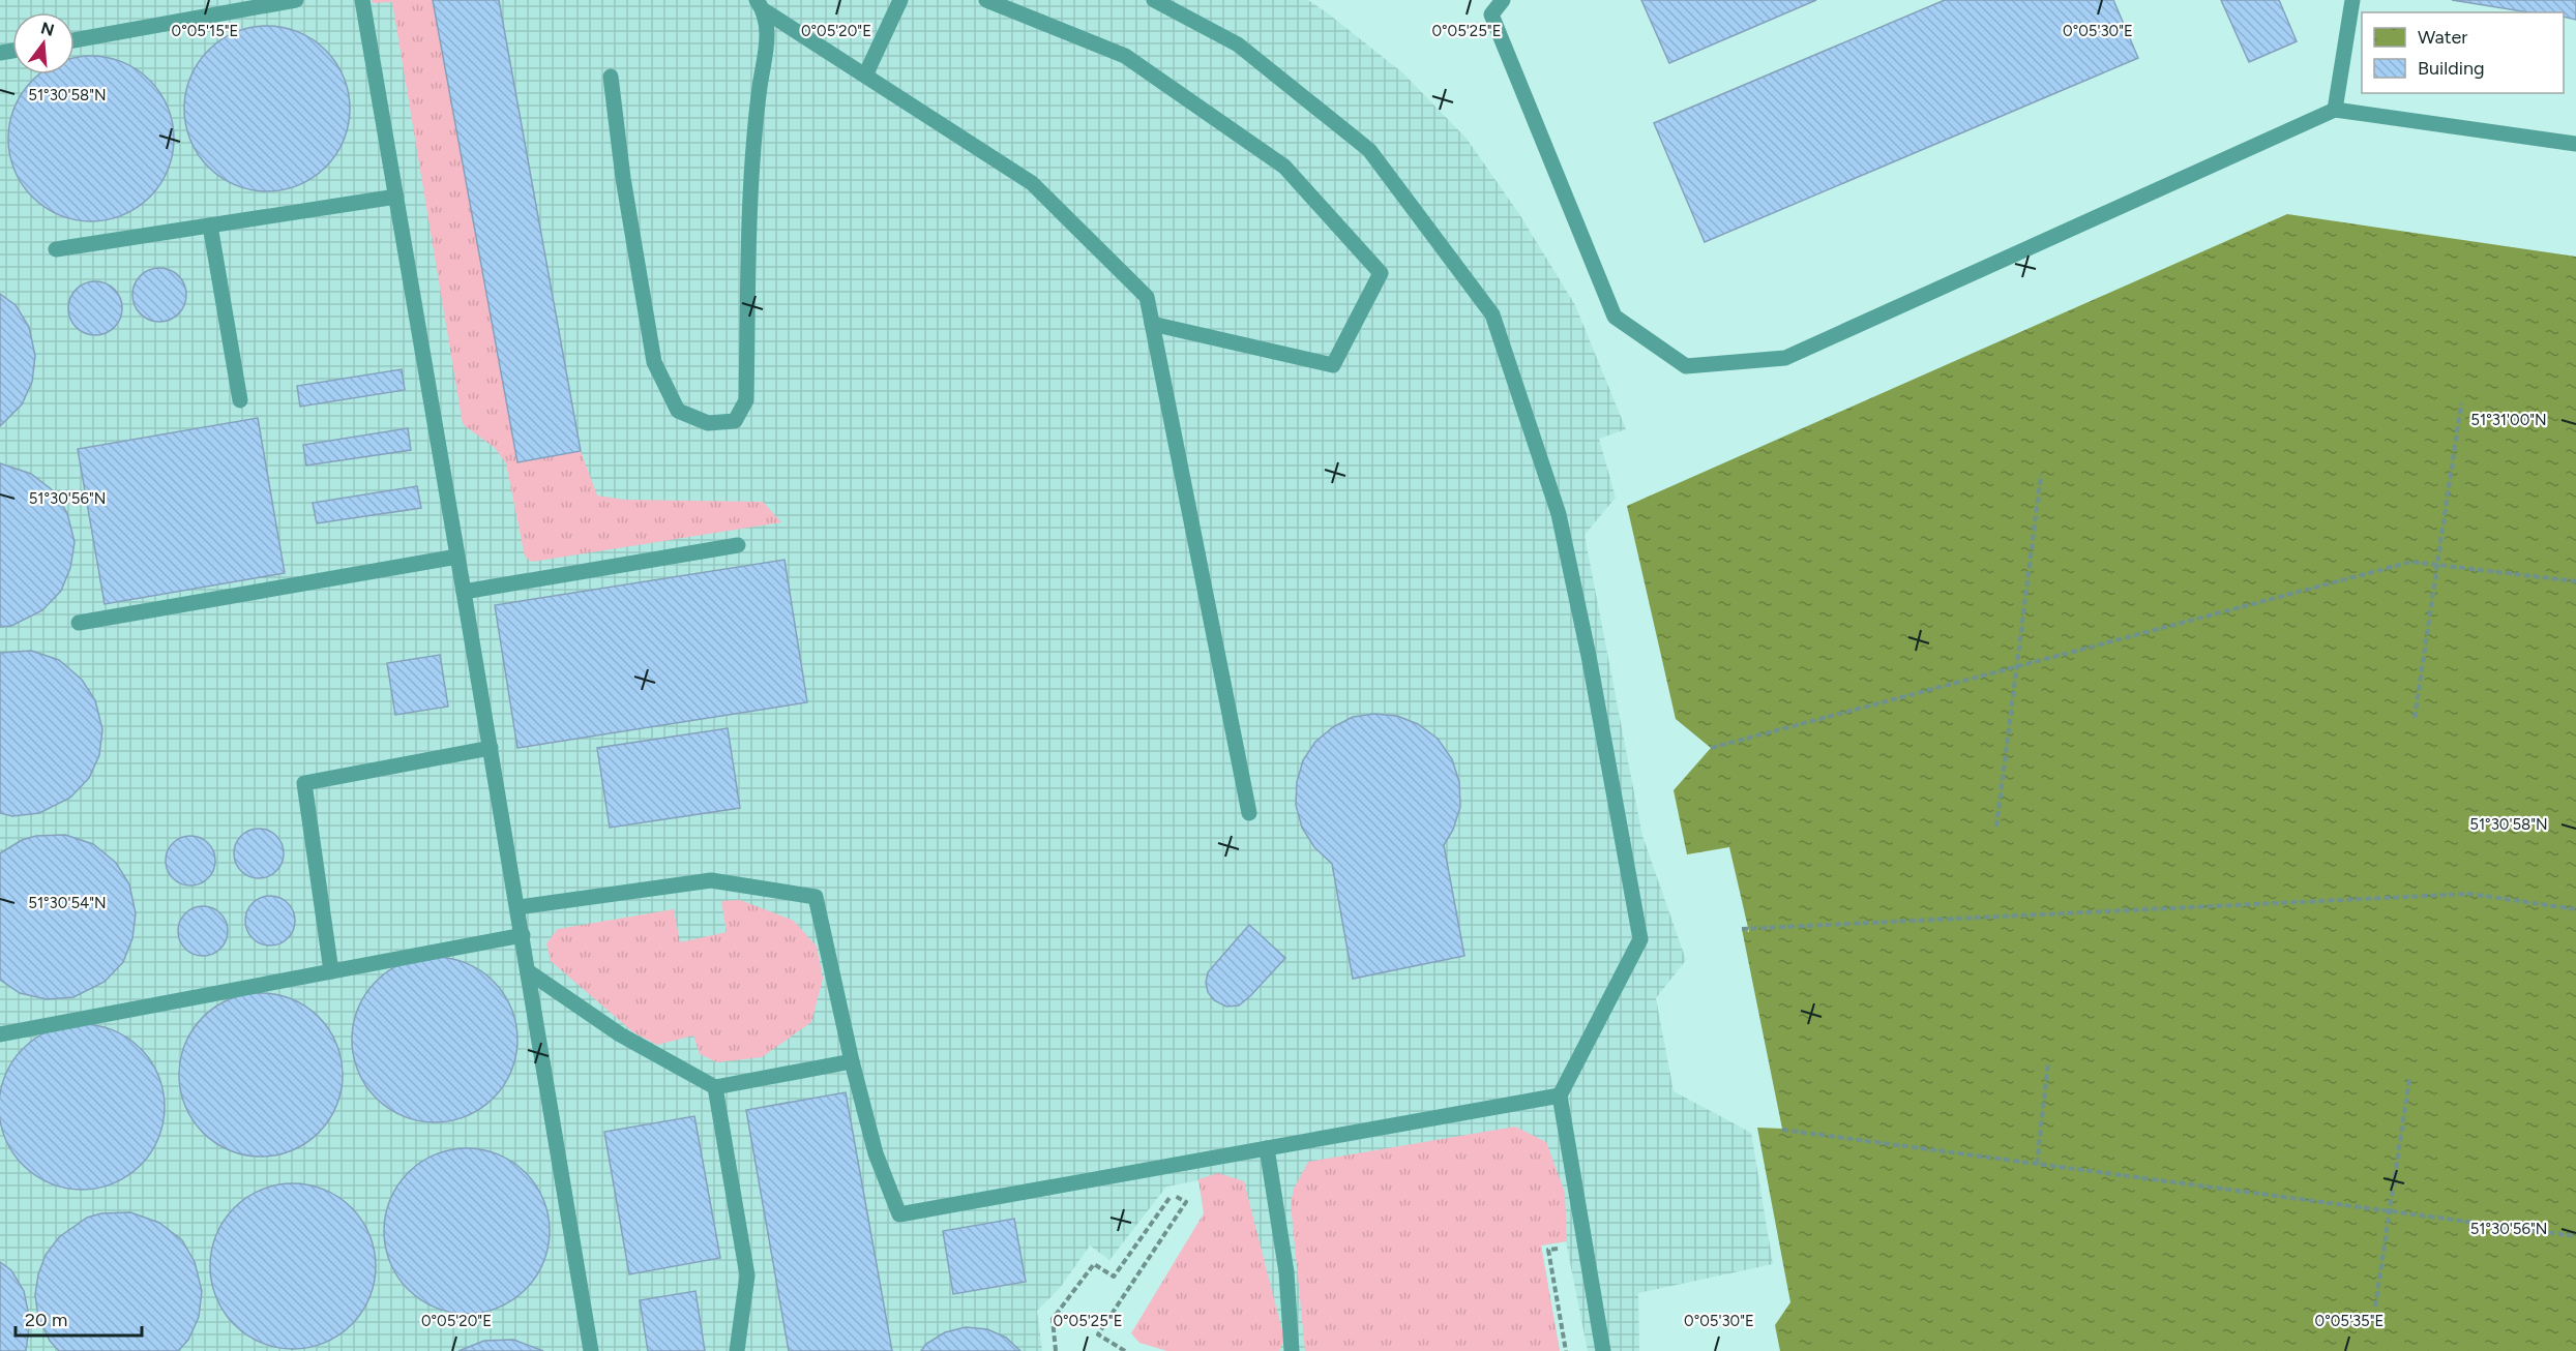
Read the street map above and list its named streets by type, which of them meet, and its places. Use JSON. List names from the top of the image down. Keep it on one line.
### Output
{"legend":["Water","Building"],"scale_bar":"20 m","north":"top","coordinates":["0°05'15\"E","0°05'20\"E","0°05'25\"E","0°05'30\"E","51°30'58\"N","51°31'00\"N","51°30'56\"N","51°30'54\"N","0°05'35\"E"]}
